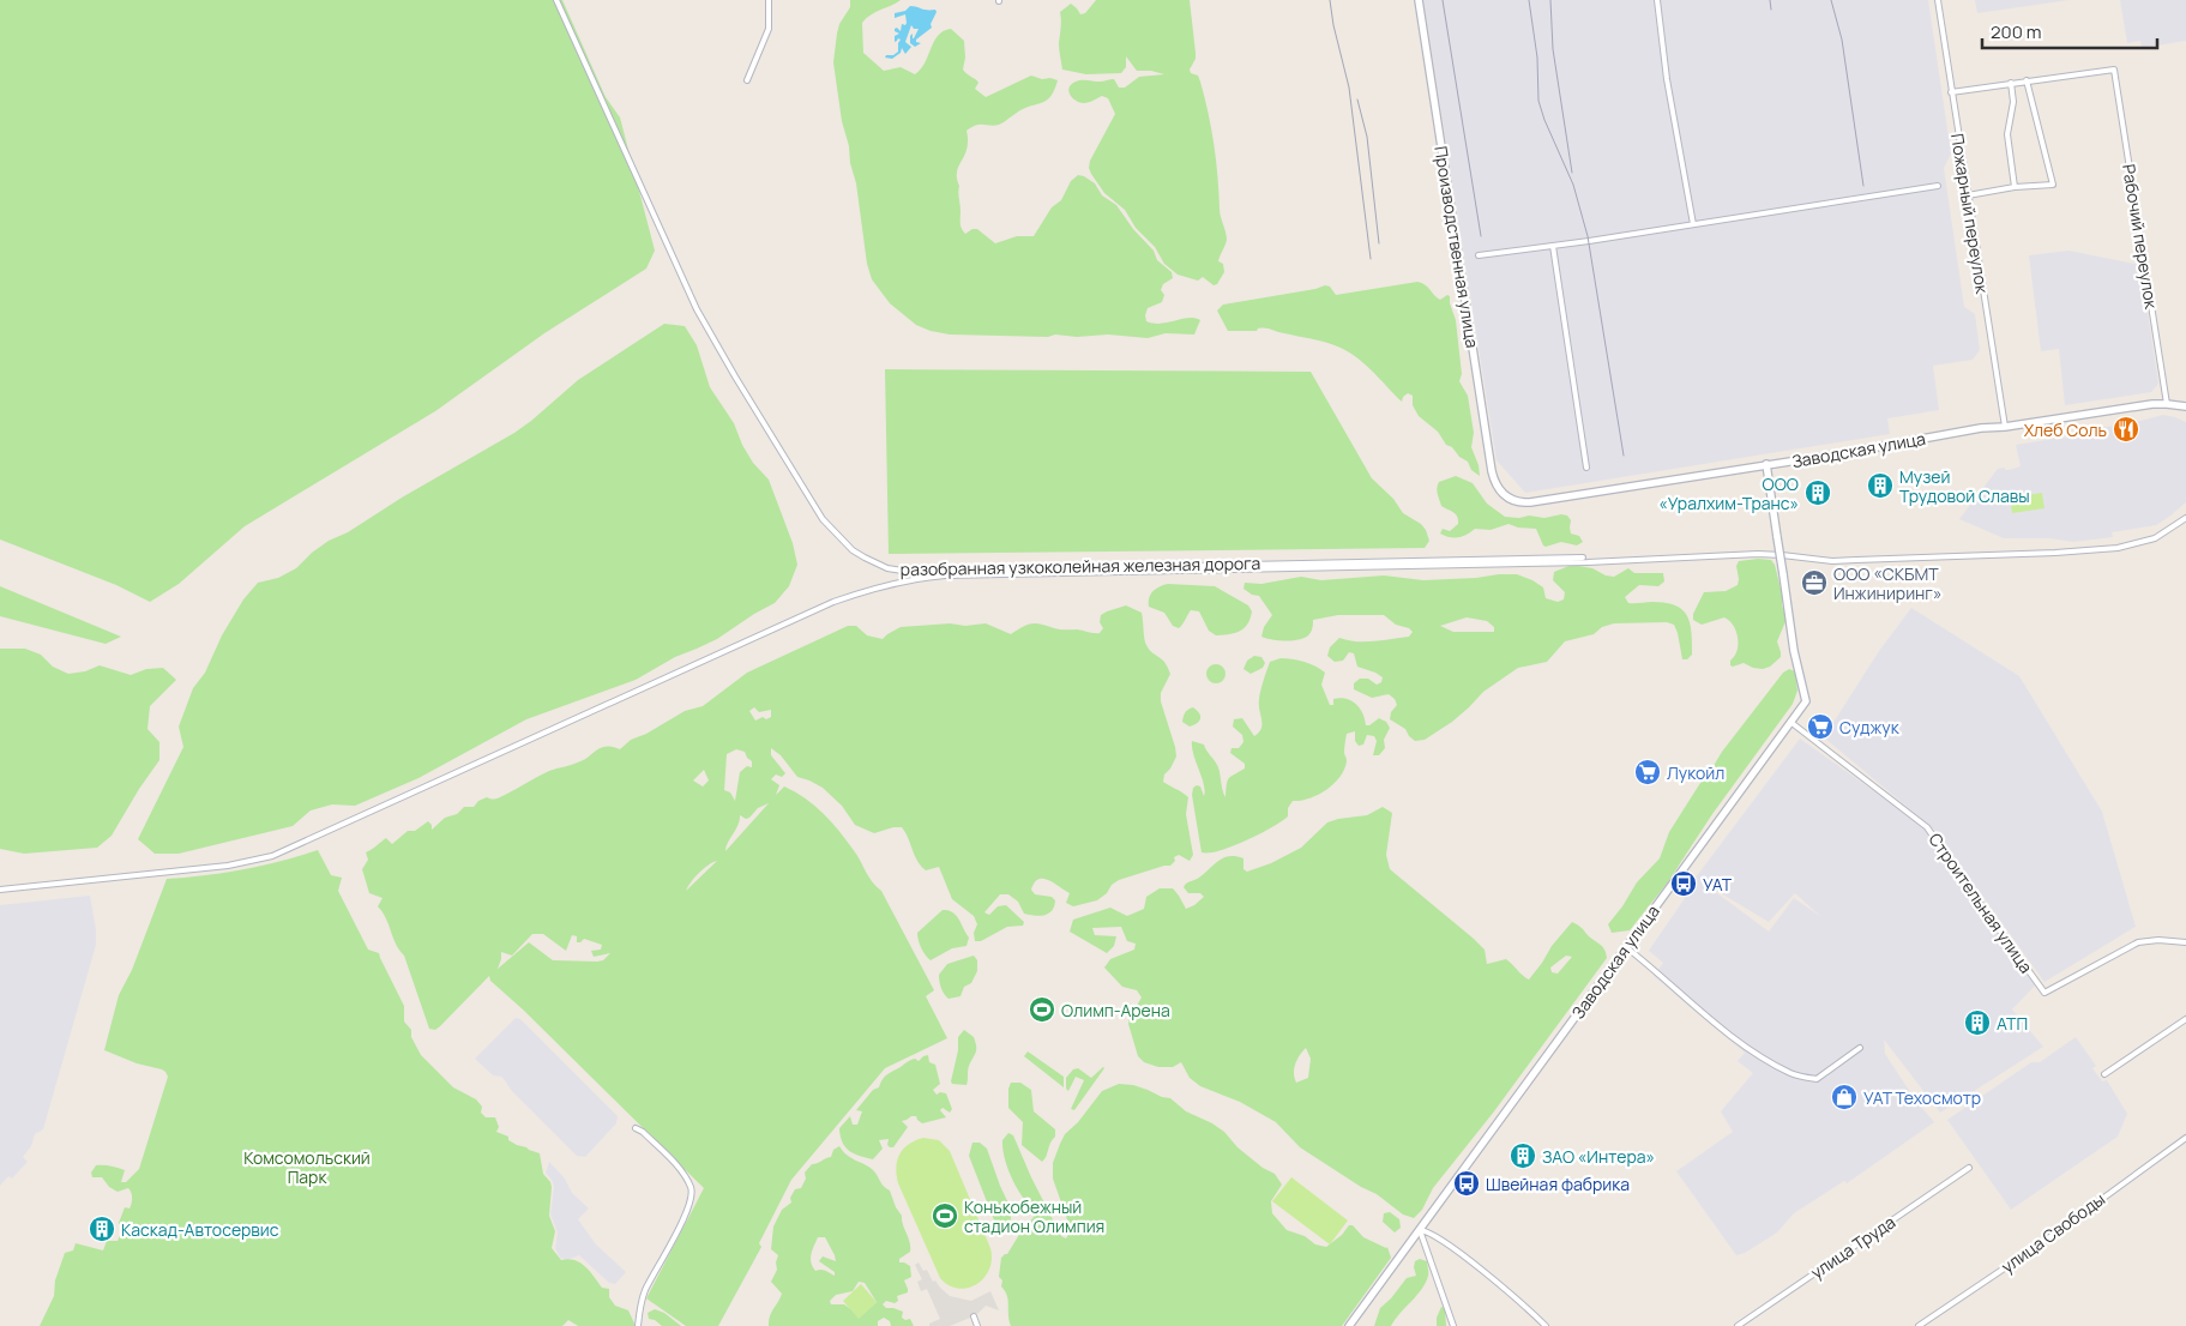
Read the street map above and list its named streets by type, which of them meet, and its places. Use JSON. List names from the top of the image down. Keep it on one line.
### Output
{"streets":{"main road":["Производственная улица","Заводская улица"],"street":["Пожарный переулок","Рабочий переулок","разобранная узкоколейная железная дорога","Строительная улица","улица Свободы","улица Труда"]},"crossings":[["Пожарный переулок","Заводская улица"],["Рабочий переулок","Заводская улица"],["Производственная улица","Заводская улица"],["Заводская улица","Строительная улица"]],"parks":["Комсомольский Парк"],"places":{"restaurant":["Хлеб Соль"],"building":["Музей Трудовой Славы","ООО «Уралхим-Транс»","АТП","ЗАО «Интера»","Каскад-Автосервис"],"office":["ООО «СКБМТ Инжиниринг»"],"supermarket":["Суджук","Лукойл"],"bus stop":["УАТ","Швейная фабрика"],"sports":["Олимп-Арена","Конькобежный стадион Олимпия"],"shop":["УАТ Техосмотр"]},"scale_bar":"200 m"}
